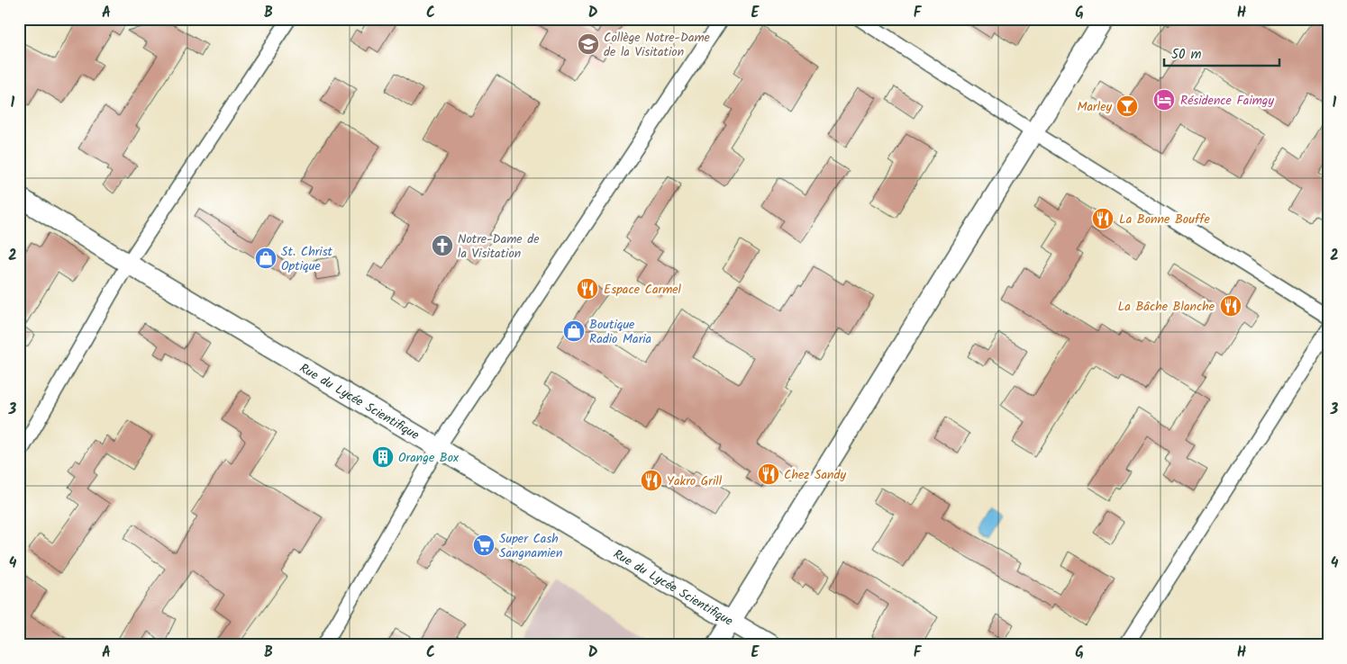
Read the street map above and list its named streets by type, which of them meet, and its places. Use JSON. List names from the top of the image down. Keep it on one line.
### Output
{"streets":{"street":["Rue du Lycée Scientifique"]},"places":{"school or university":["Collège Notre-Dame de la Visitation"],"hotel":["Résidence Faimgy"],"bar":["Marley"],"restaurant":["La Bonne Bouffe","Espace Carmel","La Bâche Blanche","Chez Sandy","Yakro Grill"],"church":["Notre-Dame de la Visitation"],"shop":["St. Christ Optique","Boutique Radio Maria"],"building":["Orange Box"],"supermarket":["Super Cash Sangnamien"]},"scale_bar":"50 m","grid":{"columns":["A","B","C","D","E","F","G","H"],"rows":["1","2","3","4"]}}
